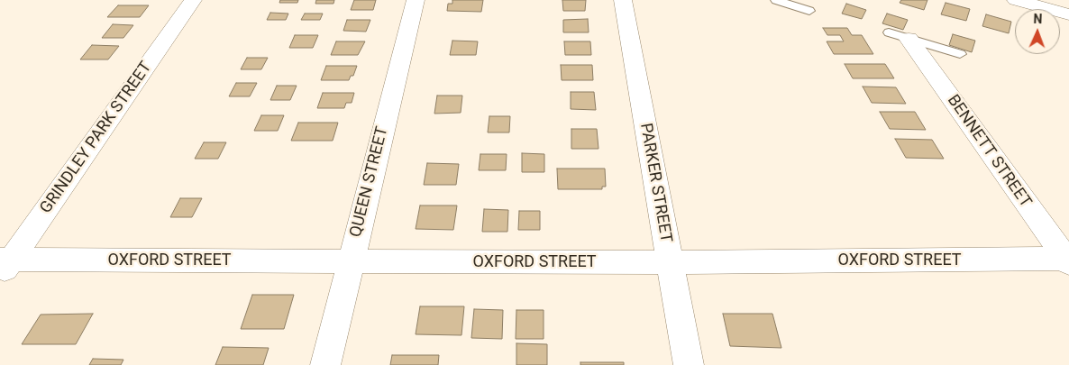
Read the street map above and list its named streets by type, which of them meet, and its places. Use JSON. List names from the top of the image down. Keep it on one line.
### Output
{"streets":{"street":["GRINDLEY PARK STREET","BENNETT STREET","QUEEN STREET","PARKER STREET","OXFORD STREET"]},"crossings":[["GRINDLEY PARK STREET","OXFORD STREET"],["BENNETT STREET","OXFORD STREET"],["QUEEN STREET","OXFORD STREET"],["PARKER STREET","OXFORD STREET"]],"north":"top"}
